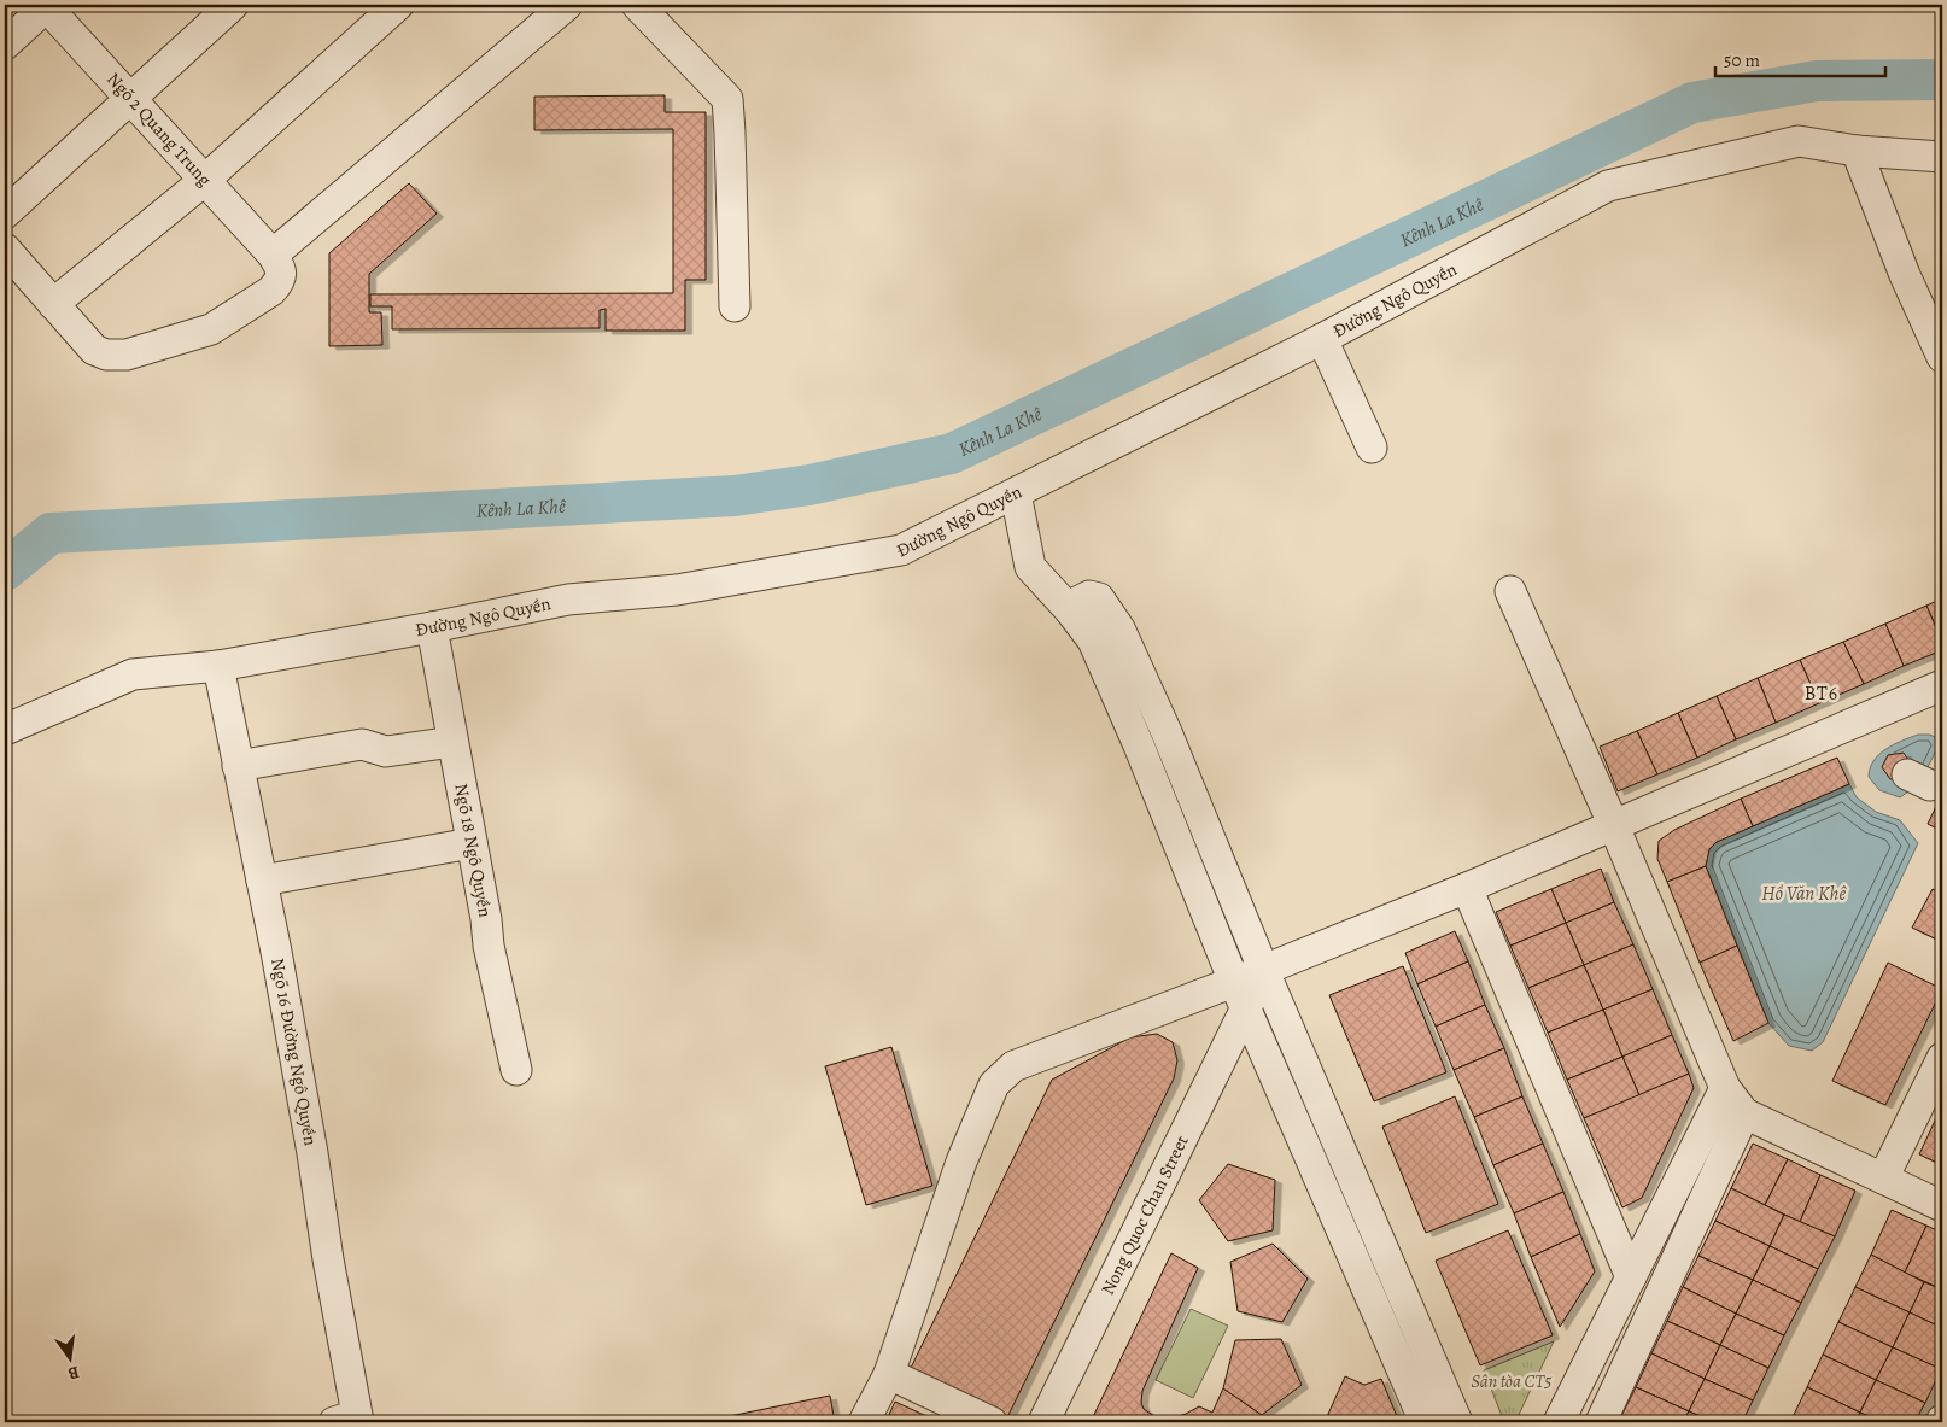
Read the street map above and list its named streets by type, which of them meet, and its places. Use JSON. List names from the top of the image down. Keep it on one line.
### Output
{"streets":{"street":["Ngõ 2 Quang Trung","Đường Ngô Quyền","Ngõ 18 Ngô Quyền","Ngõ 16 Đường Ngô Quyền","Nong Quoc Chan Street"]},"crossings":[["Đường Ngô Quyền","Ngõ 18 Ngô Quyền"],["Đường Ngô Quyền","Ngõ 16 Đường Ngô Quyền"]],"districts":["BT6"],"water":["Kênh La Khê","Hồ Văn Khê"],"parks":["Sân tòa CT5"],"scale_bar":"50 m","north":"bottom"}
